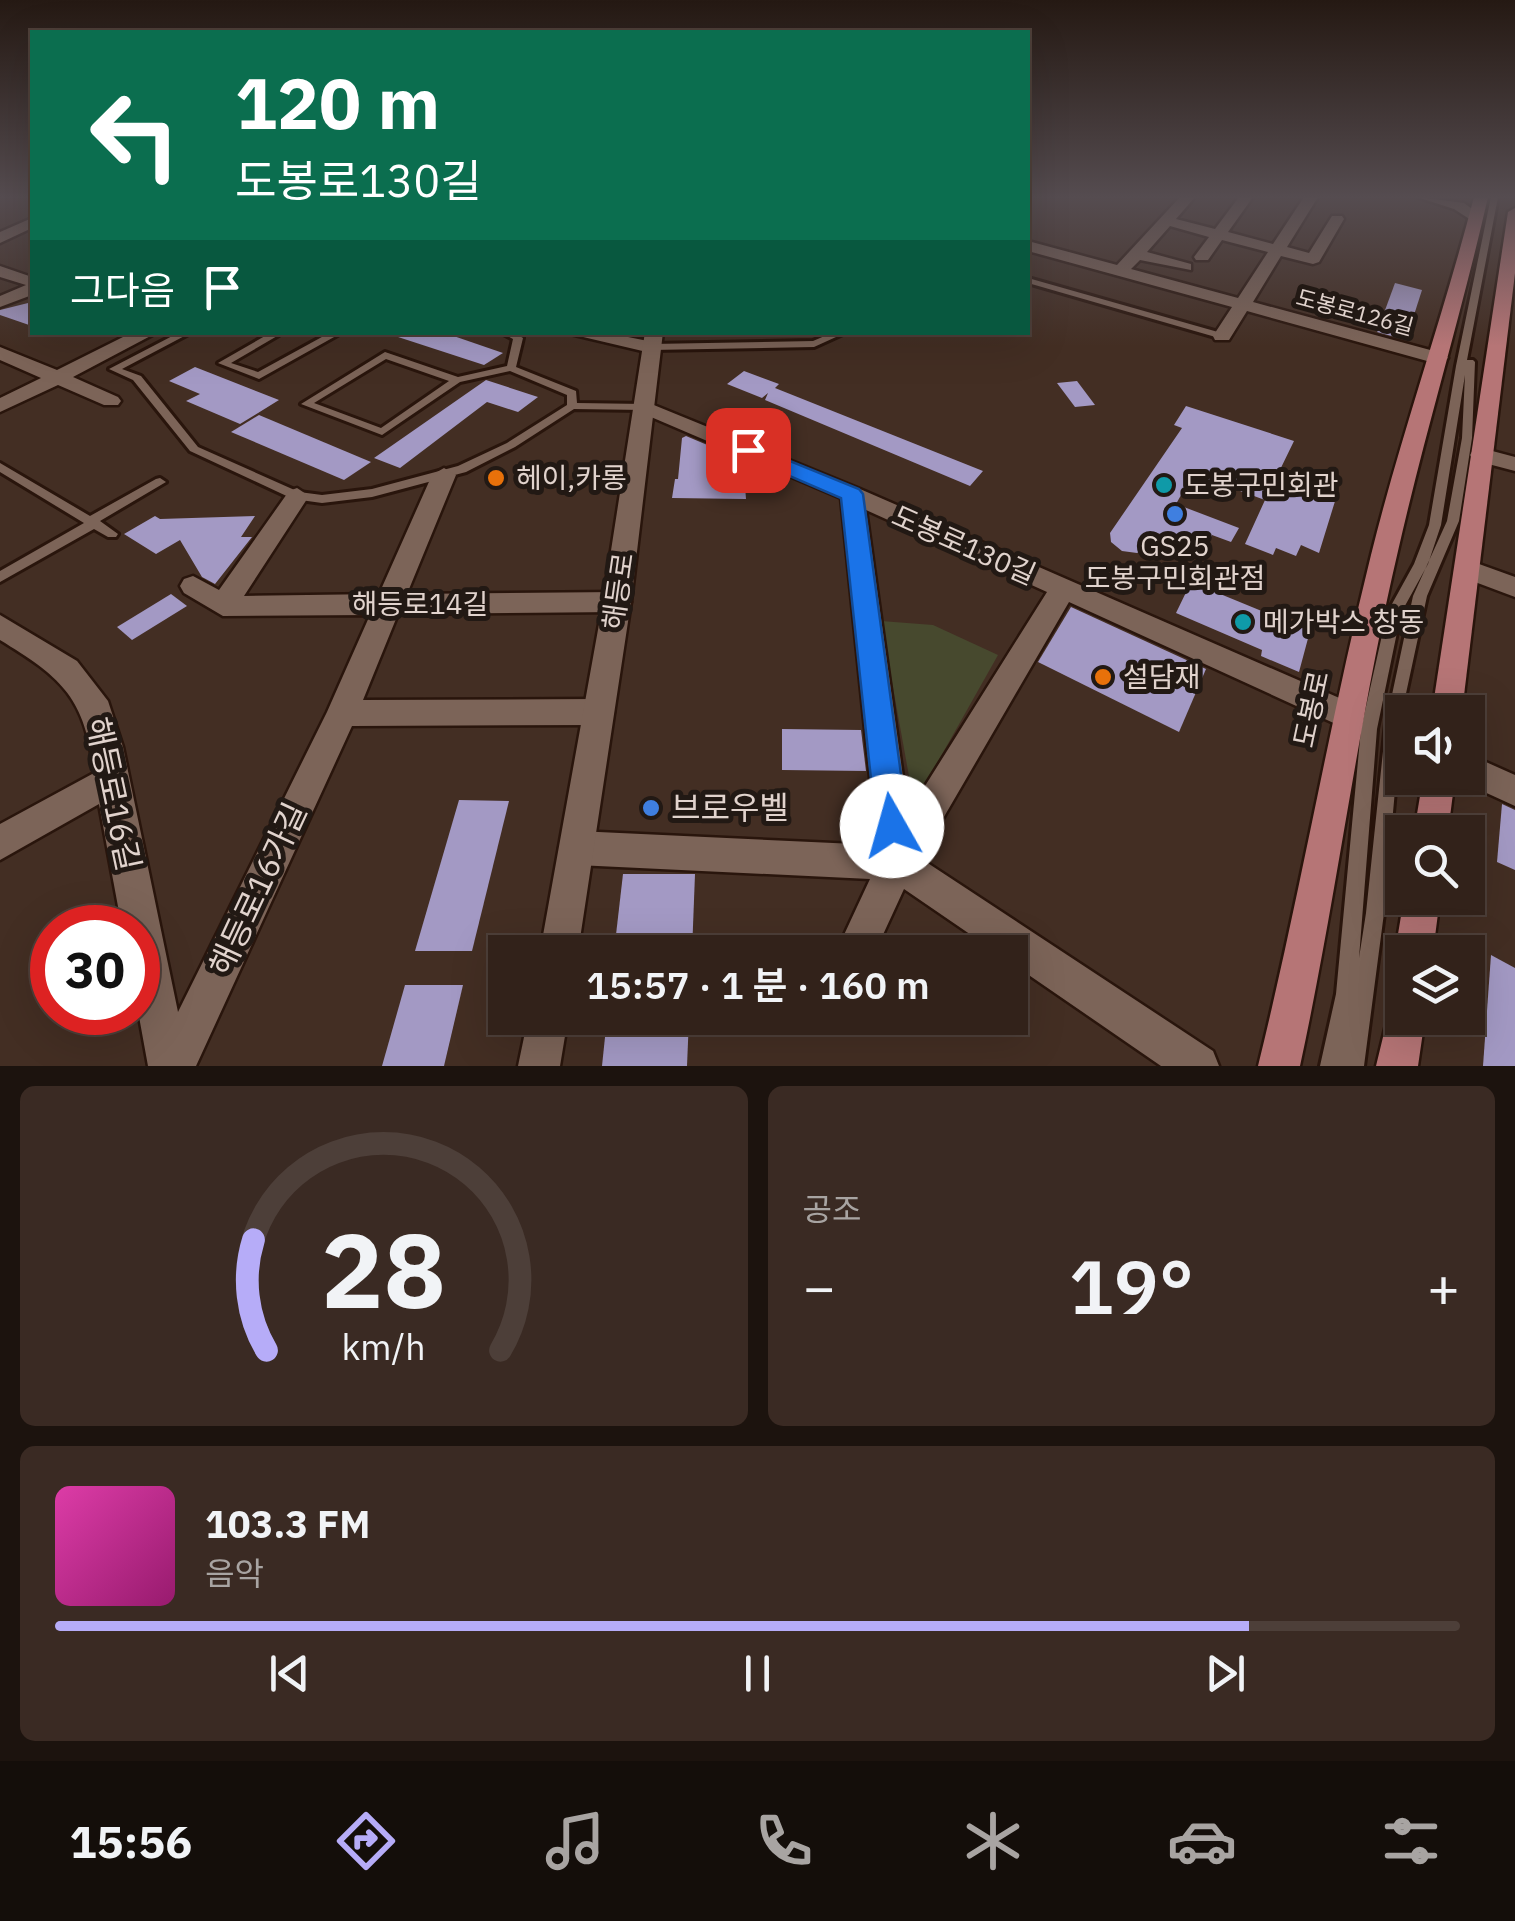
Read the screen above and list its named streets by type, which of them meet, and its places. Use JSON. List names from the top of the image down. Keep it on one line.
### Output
{"streets":{"main road":["도봉로"],"street":["도봉로126길","도봉로130길","해등로","해등로14길","해등로16길","해등로16가길"]},"crossings":[["도봉로126길","도봉로"],["도봉로130길","해등로"],["도봉로130길","도봉로"],["해등로","해등로14길"],["해등로14길","해등로16가길"],["해등로16길","해등로16가길"]],"places":["헤이,카롱","도봉구민회관","GS25 도봉구민회관점","메가박스 창동","설담재","브로우벨"],"page":{"turn":["120 m","도봉로130길"],"then":"그다음","limit":"30","trip":"15:57 · 1 분 · 160 m","tile":"공조","heat":["−","19°","+"],"song":["103.3 FM","음악"],"tabs":"15:56","gauge":["28","km/h"]}}
